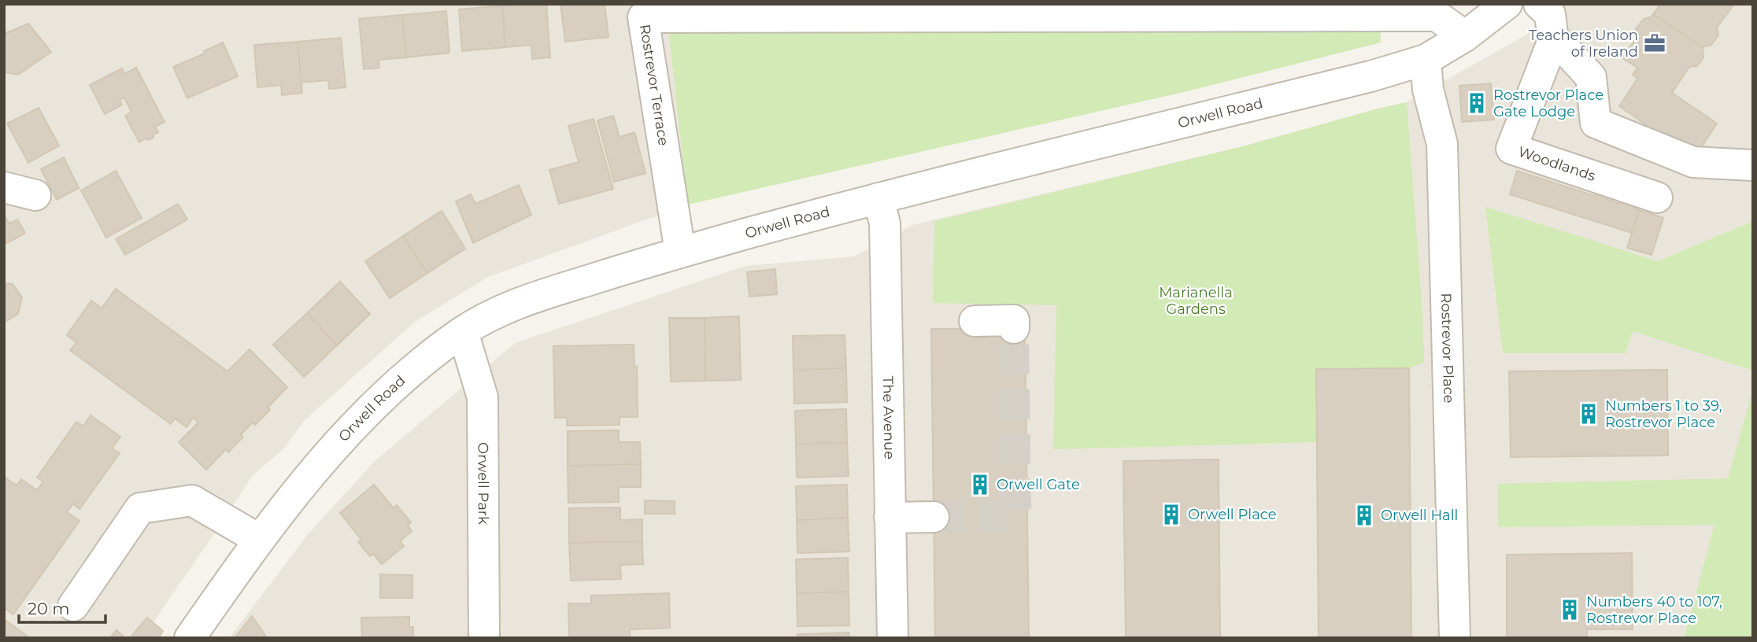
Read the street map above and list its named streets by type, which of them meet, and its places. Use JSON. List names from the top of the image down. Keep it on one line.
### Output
{"streets":{"street":["Rostrevor Terrace","Orwell Road","Woodlands","Rostrevor Place","The Avenue","Orwell Park"]},"crossings":[["Rostrevor Terrace","Orwell Road"],["Orwell Road","Rostrevor Place"],["Orwell Road","The Avenue"],["Orwell Road","Orwell Park"]],"parks":["Marianella Gardens"],"places":{"office":["Teachers Union of Ireland"],"building":["Rostrevor Place Gate Lodge","Numbers 1 to 39, Rostrevor Place","Orwell Gate","Orwell Place","Orwell Hall","Numbers 40 to 107, Rostrevor Place"]},"scale_bar":"20 m"}
